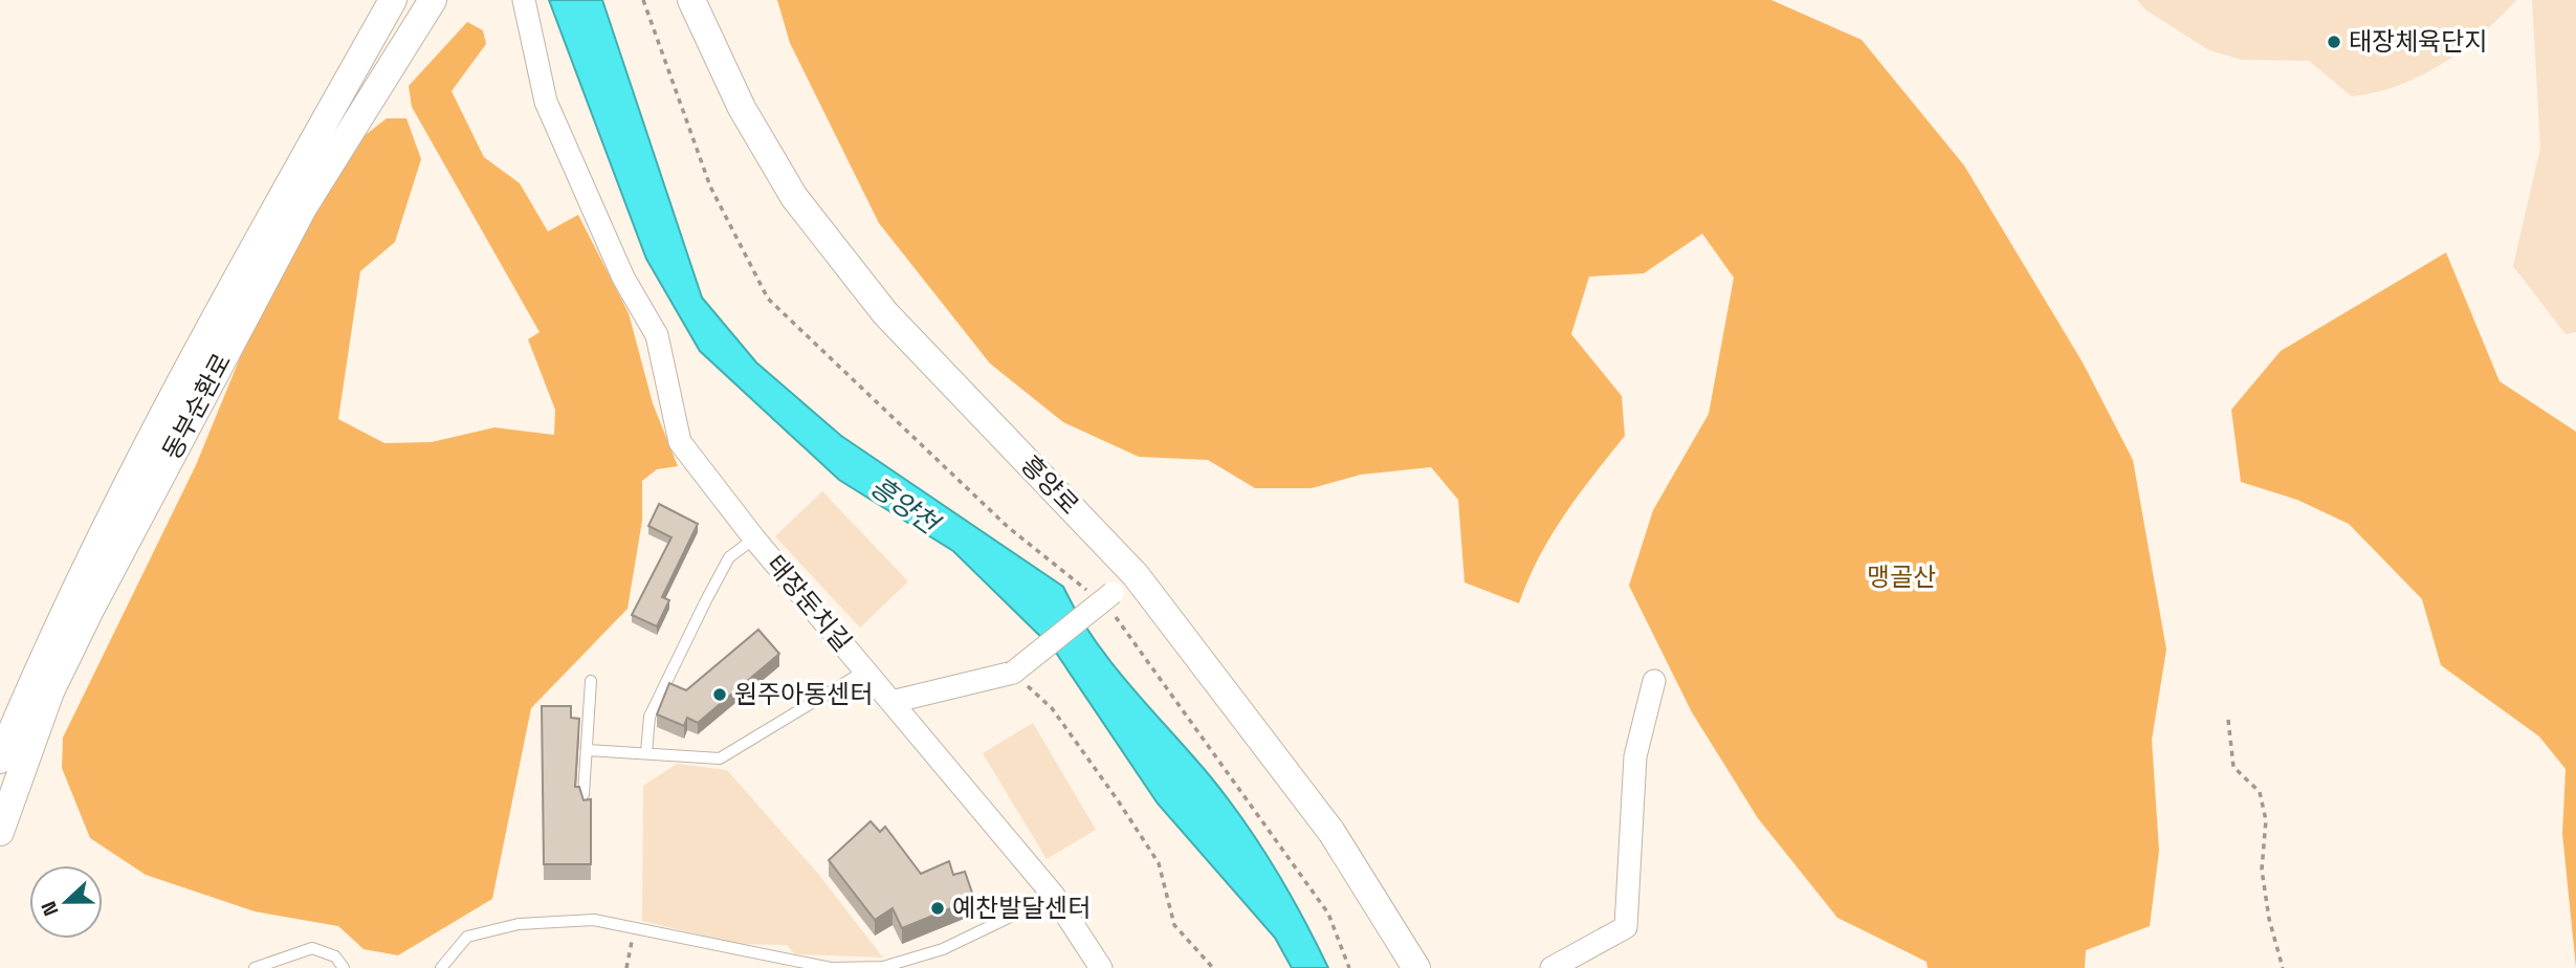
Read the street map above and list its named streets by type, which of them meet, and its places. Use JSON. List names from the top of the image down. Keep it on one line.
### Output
{"streets":{"street":["동부순환로","흥양로","태장둔치길"]},"water":["흥양천"],"parks":["맹골산"],"places":["태장체육단지","원주아동센터","예찬발달센터"],"north":"left"}
